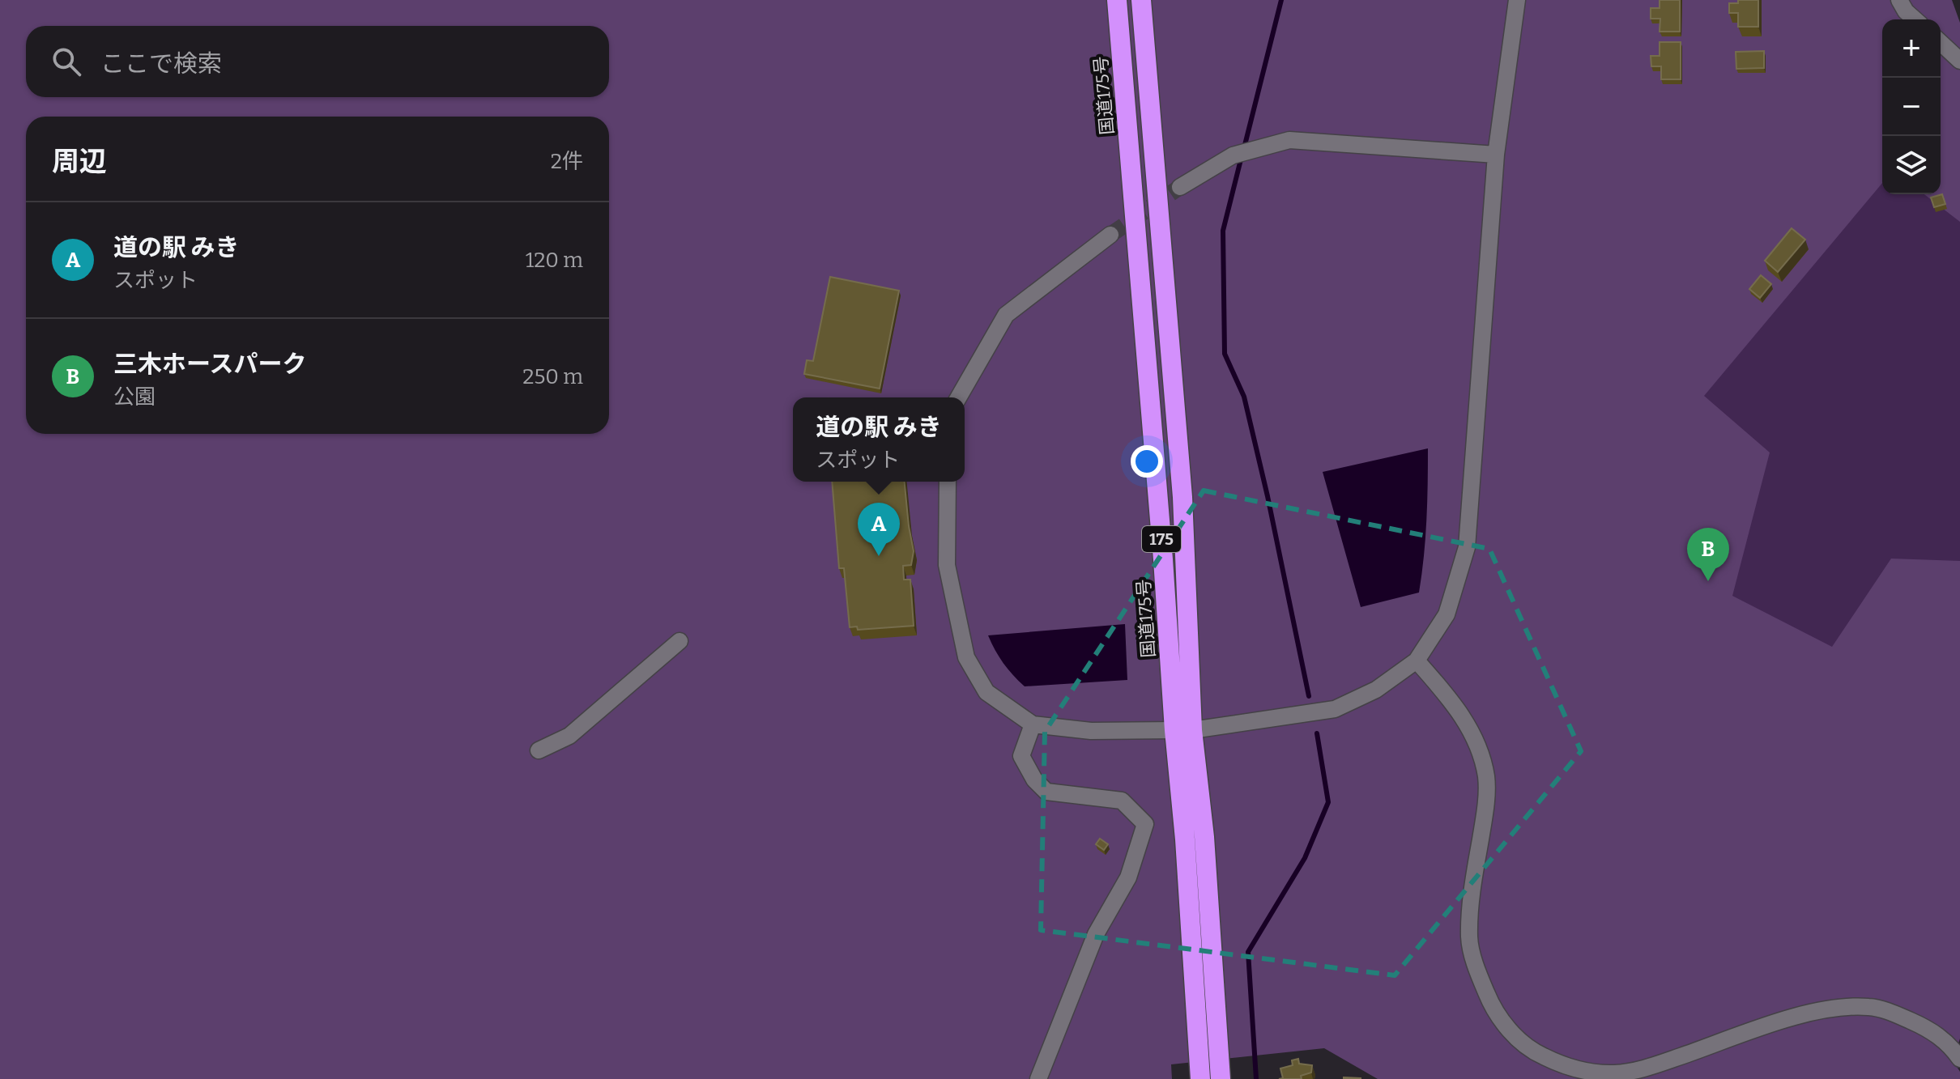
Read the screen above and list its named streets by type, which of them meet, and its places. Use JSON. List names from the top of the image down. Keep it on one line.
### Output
{"streets":{"highway":["国道175号","175"]},"page":{"map_buttons":["+","−"],"search":"ここで検索","heading":["周辺","2件"],"list":[{"mark":"A","name":"道の駅 みき","note":"スポット","value":"120 m"},{"mark":"B","name":"三木ホースパーク","note":"公園","value":"250 m"}],"popup":["道の駅 みき","スポット"],"pins":["A","B"]}}
